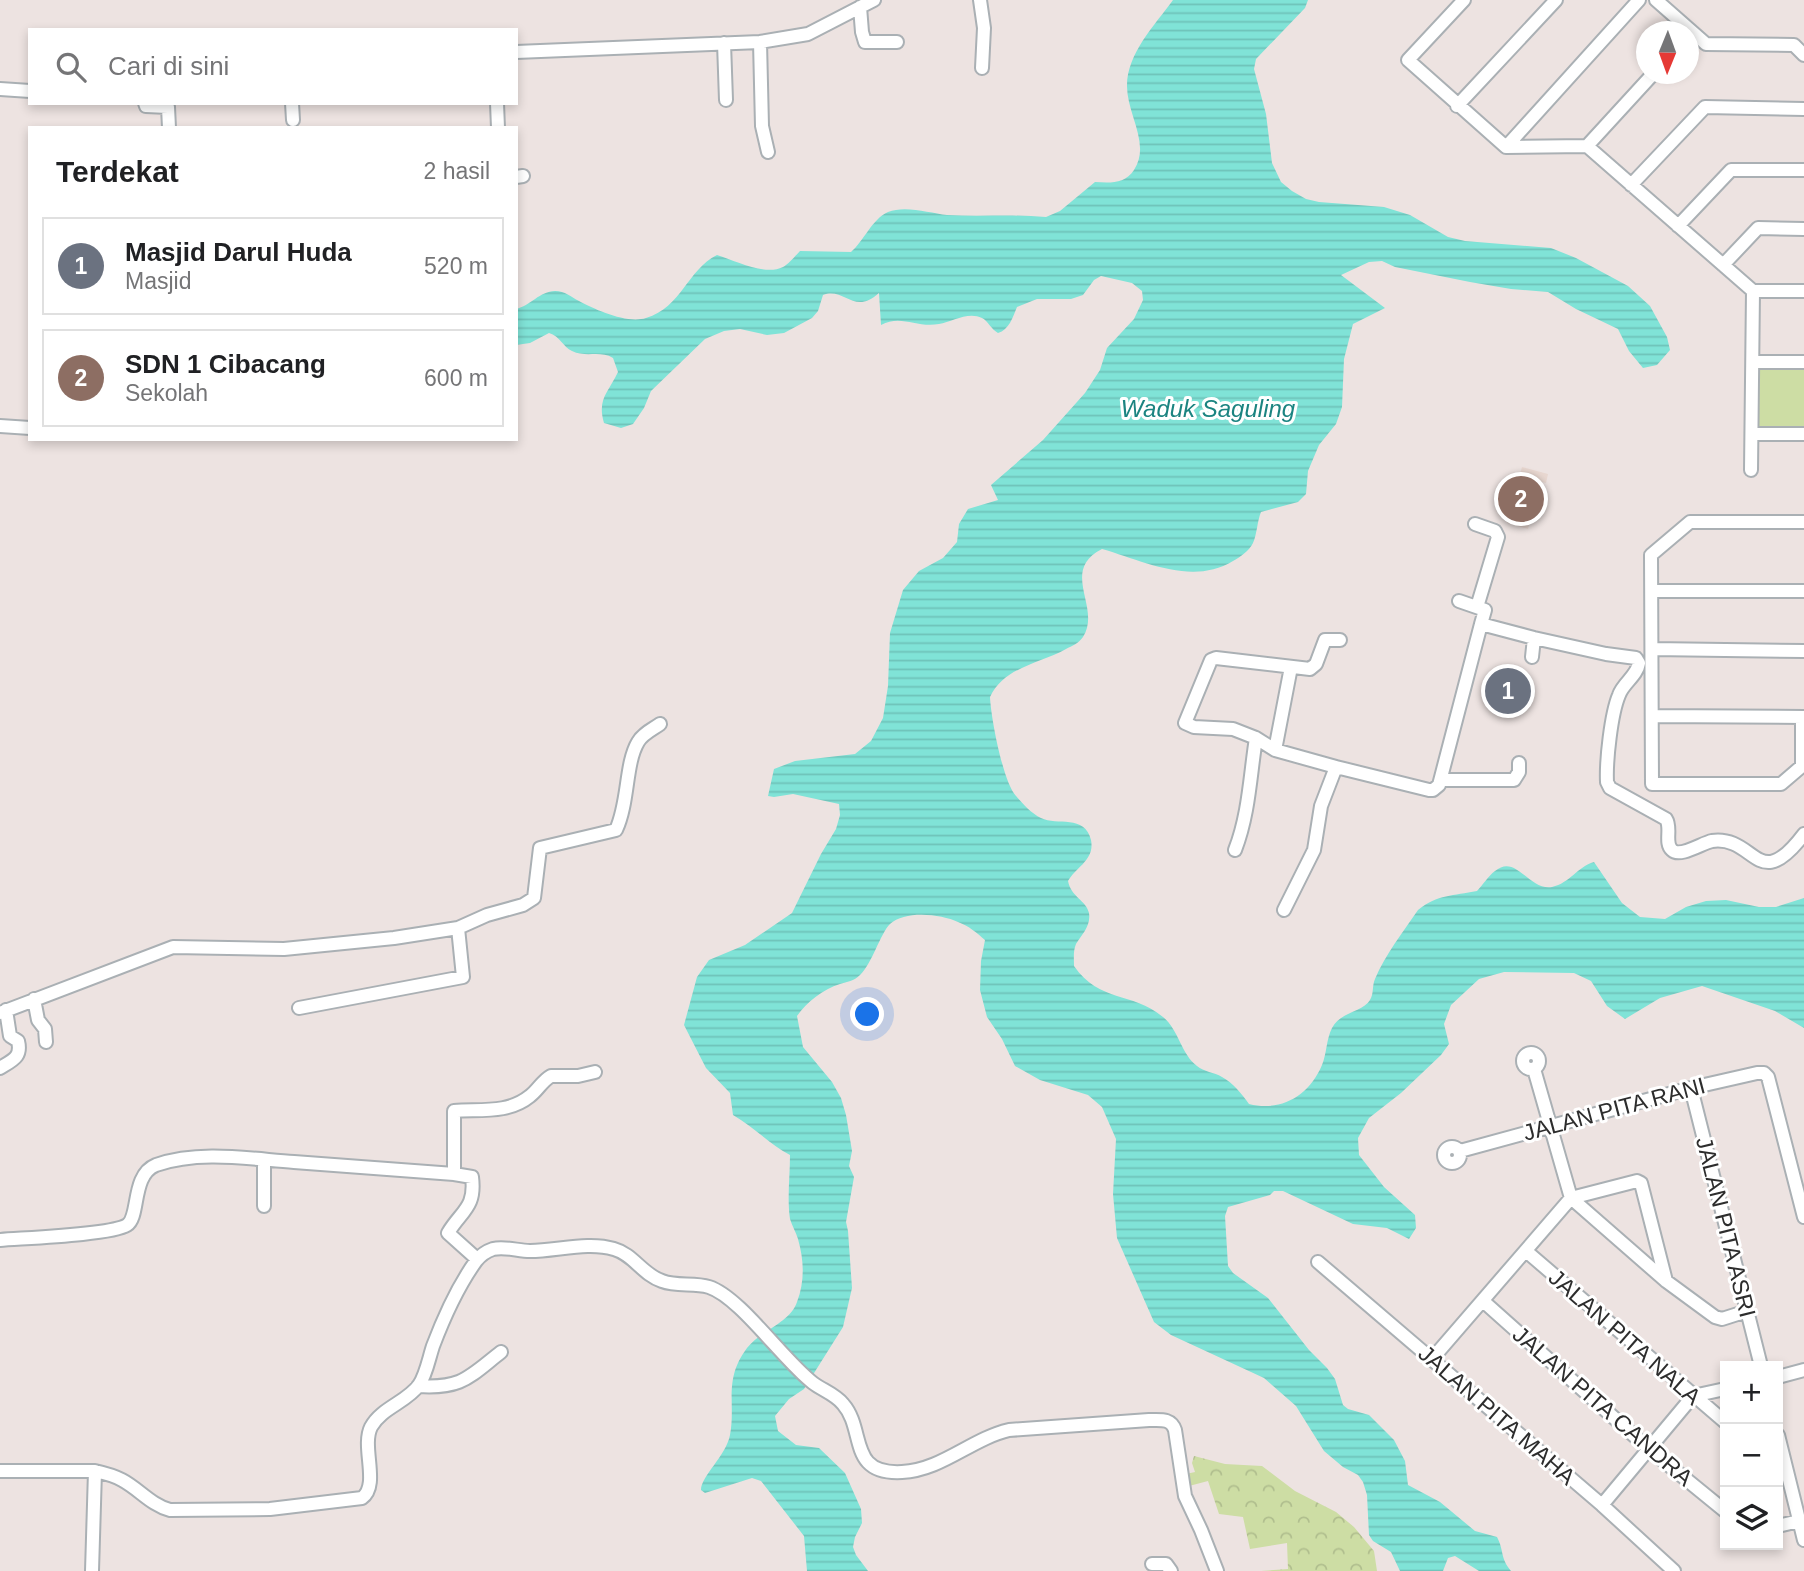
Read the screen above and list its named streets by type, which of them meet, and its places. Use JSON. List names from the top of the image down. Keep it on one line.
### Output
{"streets":{"street":["JALAN PITA RANI","JALAN PITA ASRI","JALAN PITA NALA","JALAN PITA CANDRA","JALAN PITA MAHA"]},"crossings":[["JALAN PITA RANI","JALAN PITA ASRI"]],"water":["Waduk Saguling"],"north":"bottom","page":{"search":"Cari di sini","heading":["Terdekat","2 hasil"],"list":[{"mark":"1","name":"Masjid Darul Huda","note":"Masjid","value":"520 m"},{"mark":"2","name":"SDN 1 Cibacang","note":"Sekolah","value":"600 m"}],"pins":["2","1"],"map_buttons":["+","−"]}}
